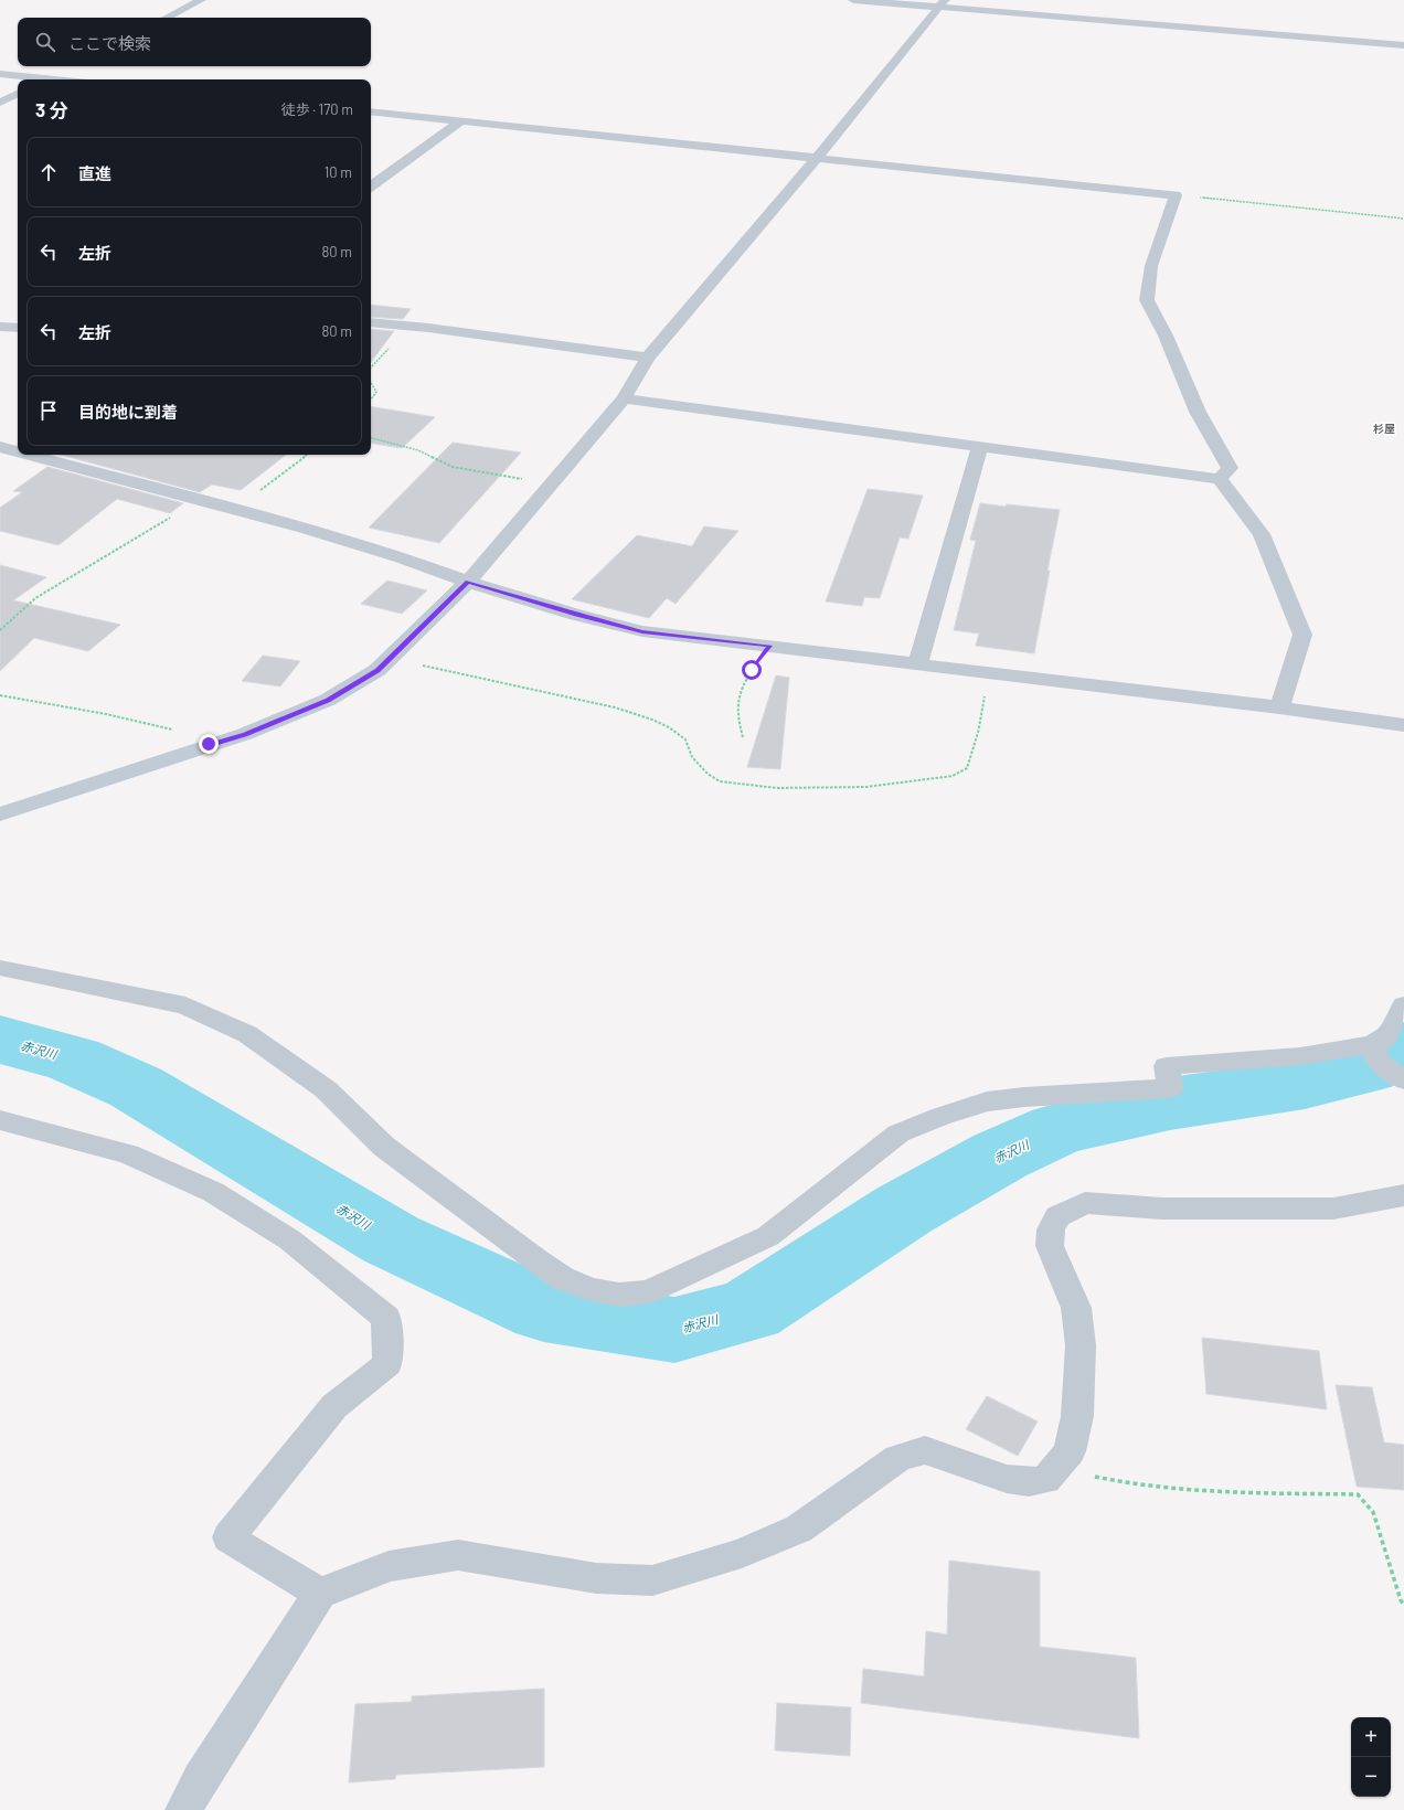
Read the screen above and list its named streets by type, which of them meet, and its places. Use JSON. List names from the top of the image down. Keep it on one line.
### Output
{"districts":["杉屋"],"water":["赤沢川"],"page":{"search":"ここで検索","heading":["3 分","徒歩 · 170 m"],"list":[["直進","10 m"],["左折","80 m"],["左折","80 m"],"目的地に到着"],"map_buttons":["+","−"]}}
